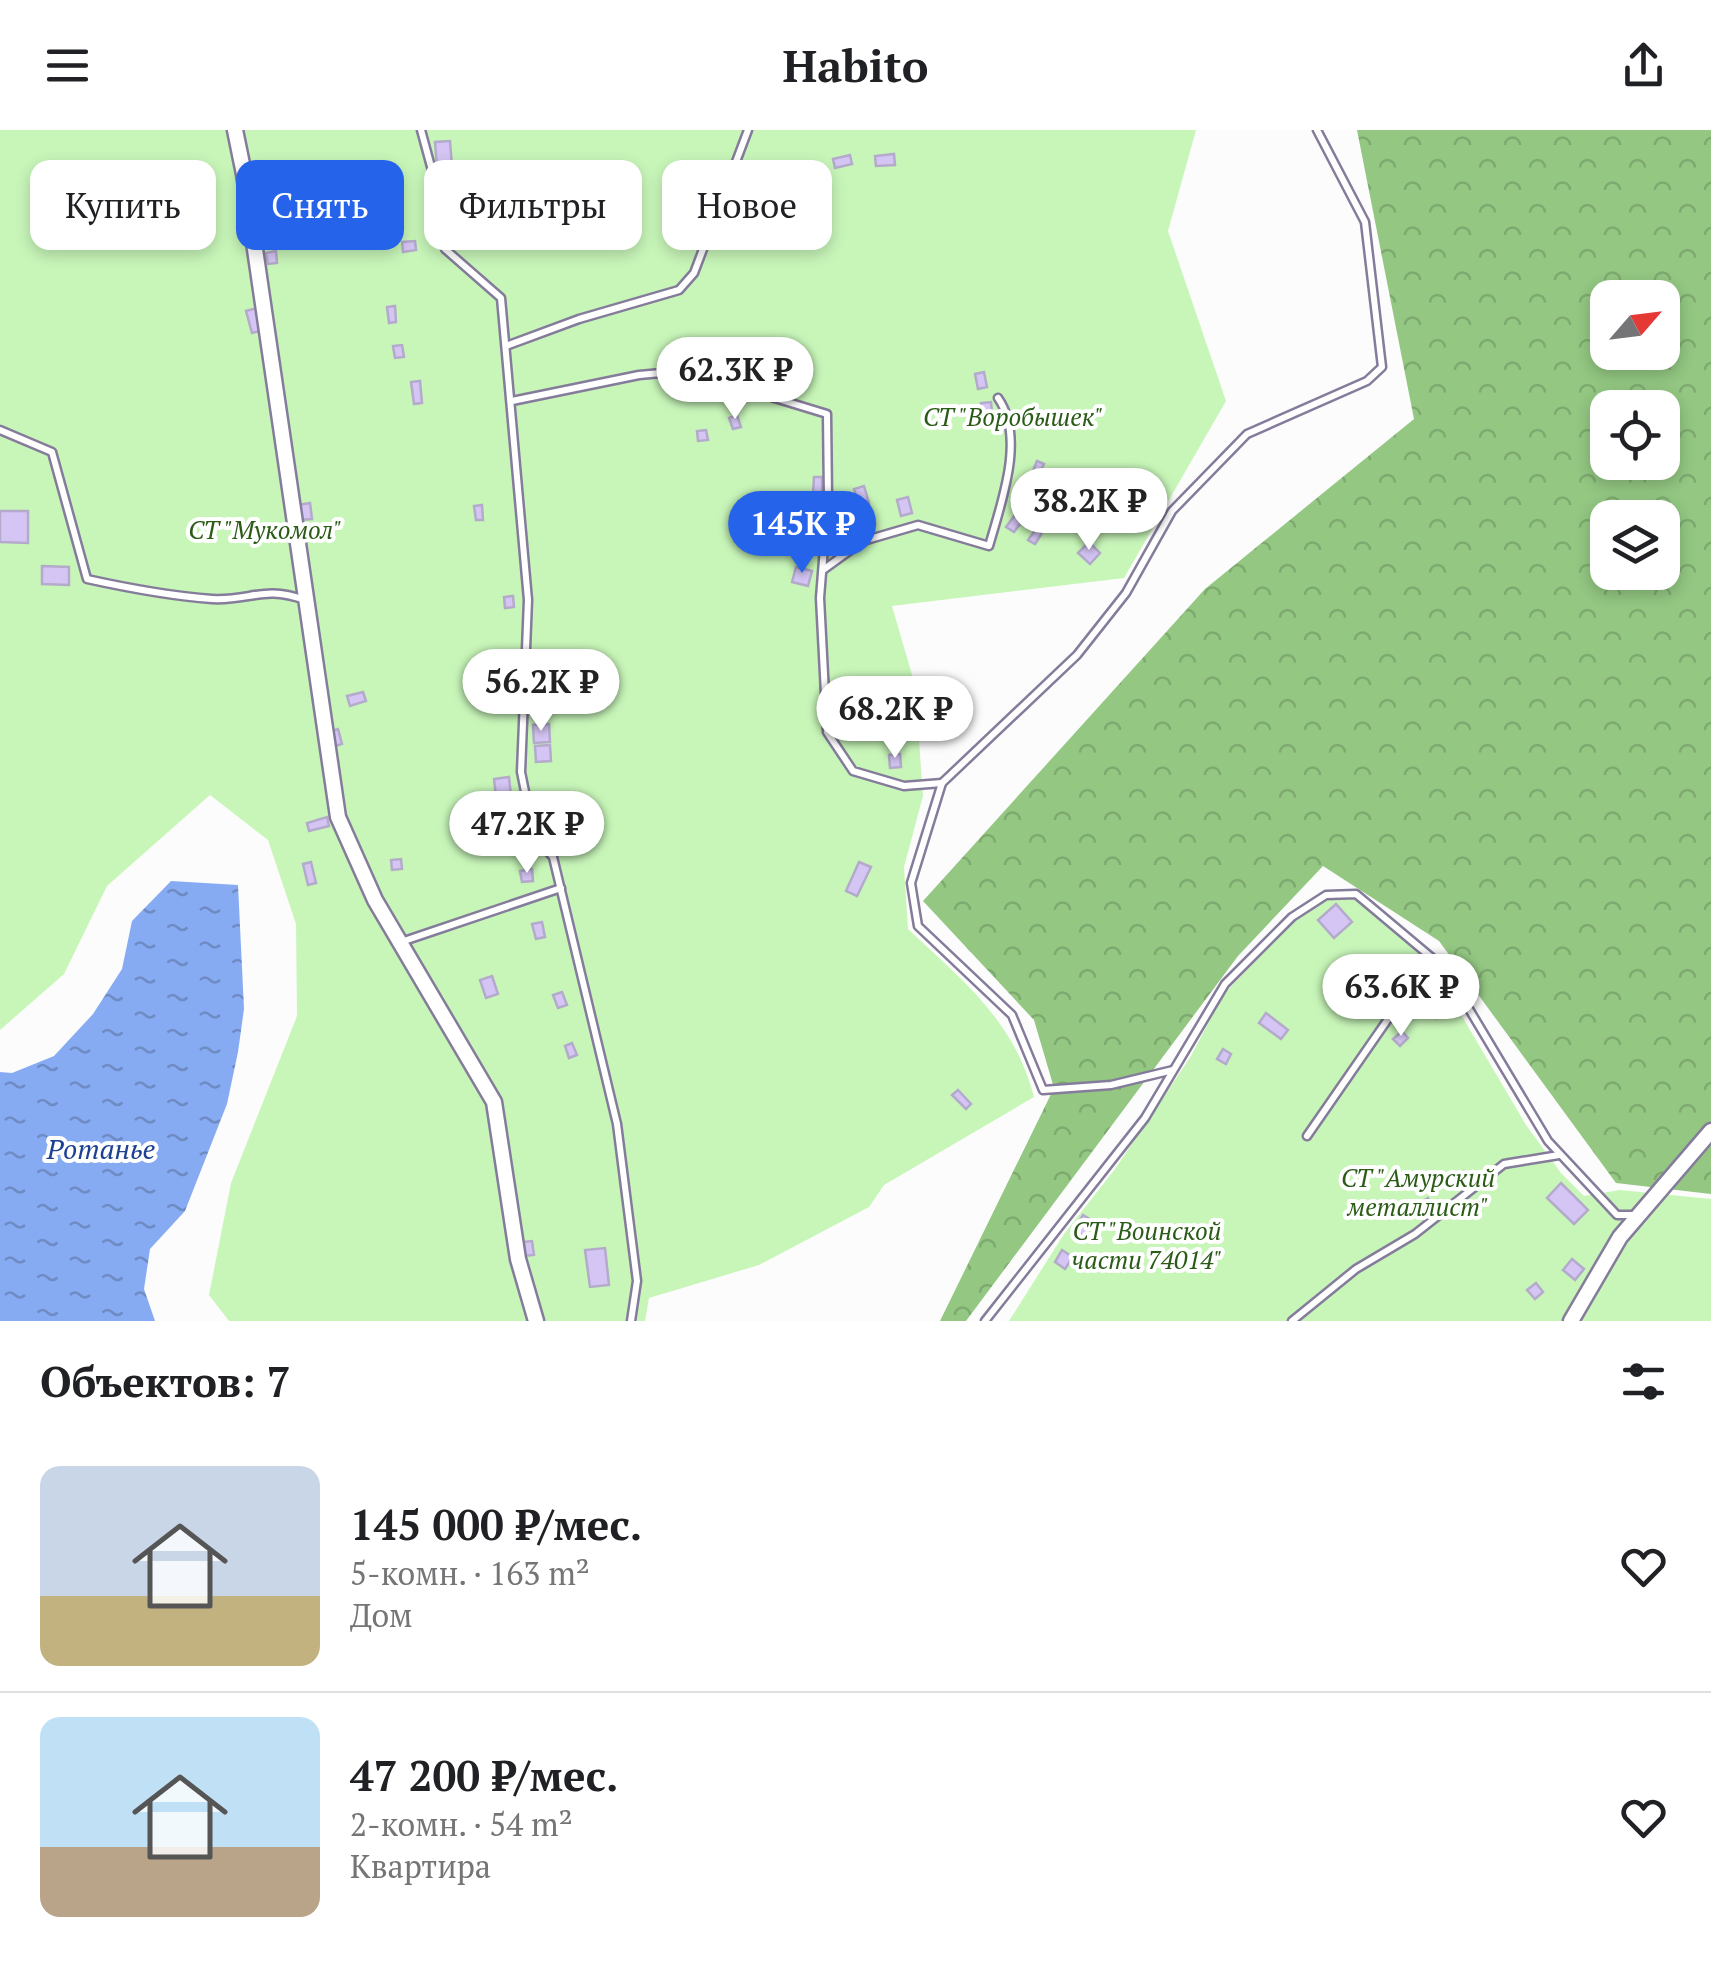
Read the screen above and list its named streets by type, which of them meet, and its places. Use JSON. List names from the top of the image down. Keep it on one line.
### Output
{"water":["Ротанье"],"parks":["СТ \"Воробышек\"","СТ \"Мукомол\"","СТ \"Амурский металлист\"","СТ \"Воинской части 74014\""],"north":"top right","page":{"header":"Habito","chip":["Купить","Снять","Фильтры","Новое"],"price":["62.3K ₽","38.2K ₽","145K ₽","56.2K ₽","68.2K ₽","47.2K ₽","63.6K ₽"],"heading":"Объектов: 7","list":[{"name":"145 000 ₽/мес.","note":"5-комн. · 163 m² · Дом"},{"name":"47 200 ₽/мес.","note":"2-комн. · 54 m² · Квартира"}]}}
